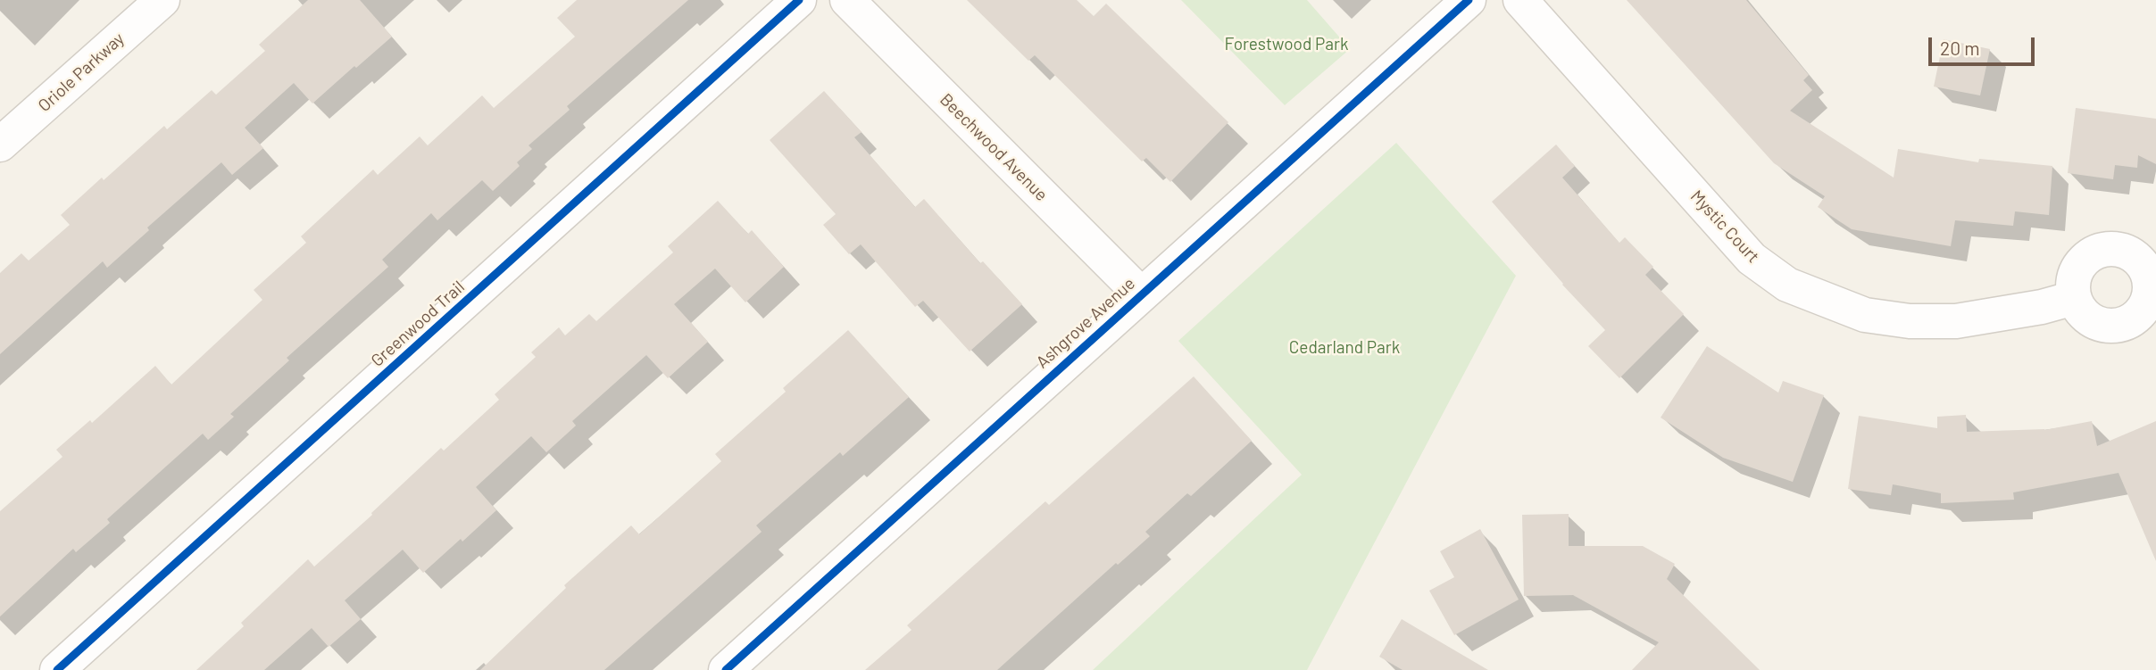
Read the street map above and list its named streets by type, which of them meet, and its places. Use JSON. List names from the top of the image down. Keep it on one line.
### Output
{"streets":{"street":["Oriole Parkway","Beechwood Avenue","Mystic Court","Ashgrove Avenue","Greenwood Trail"]},"crossings":[["Beechwood Avenue","Ashgrove Avenue"]],"parks":["Forestwood Park","Cedarland Park"],"scale_bar":"20 m"}
